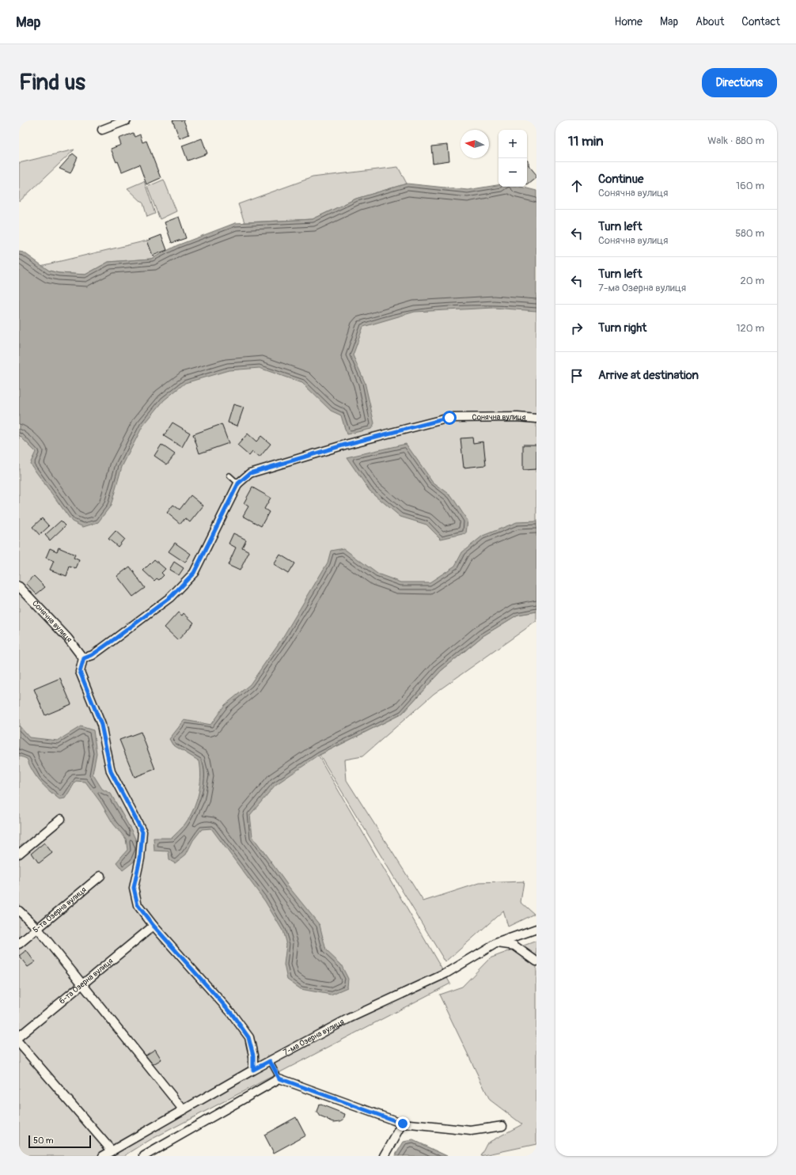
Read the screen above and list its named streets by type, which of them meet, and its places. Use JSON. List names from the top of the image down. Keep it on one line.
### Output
{"streets":{"street":["Сонячна вулиця","5-та Озерна вулиця","6-та Озерна вулиця","7-ма Озерна вулиця"]},"scale_bar":"50 m","north":"left","page":{"header":"Map","nav":["Home","Map","About","Contact"],"buttons":"Directions","title":"Find us","heading":["11 min","Walk · 880 m"],"map_buttons":["+","−"],"list":[["Continue","Сонячна вулиця","160 m"],["Turn left","Сонячна вулиця","580 m"],["Turn left","7-ма Озерна вулиця","20 m"],["Turn right","120 m"],"Arrive at destination"],"scale":"50 m"}}
